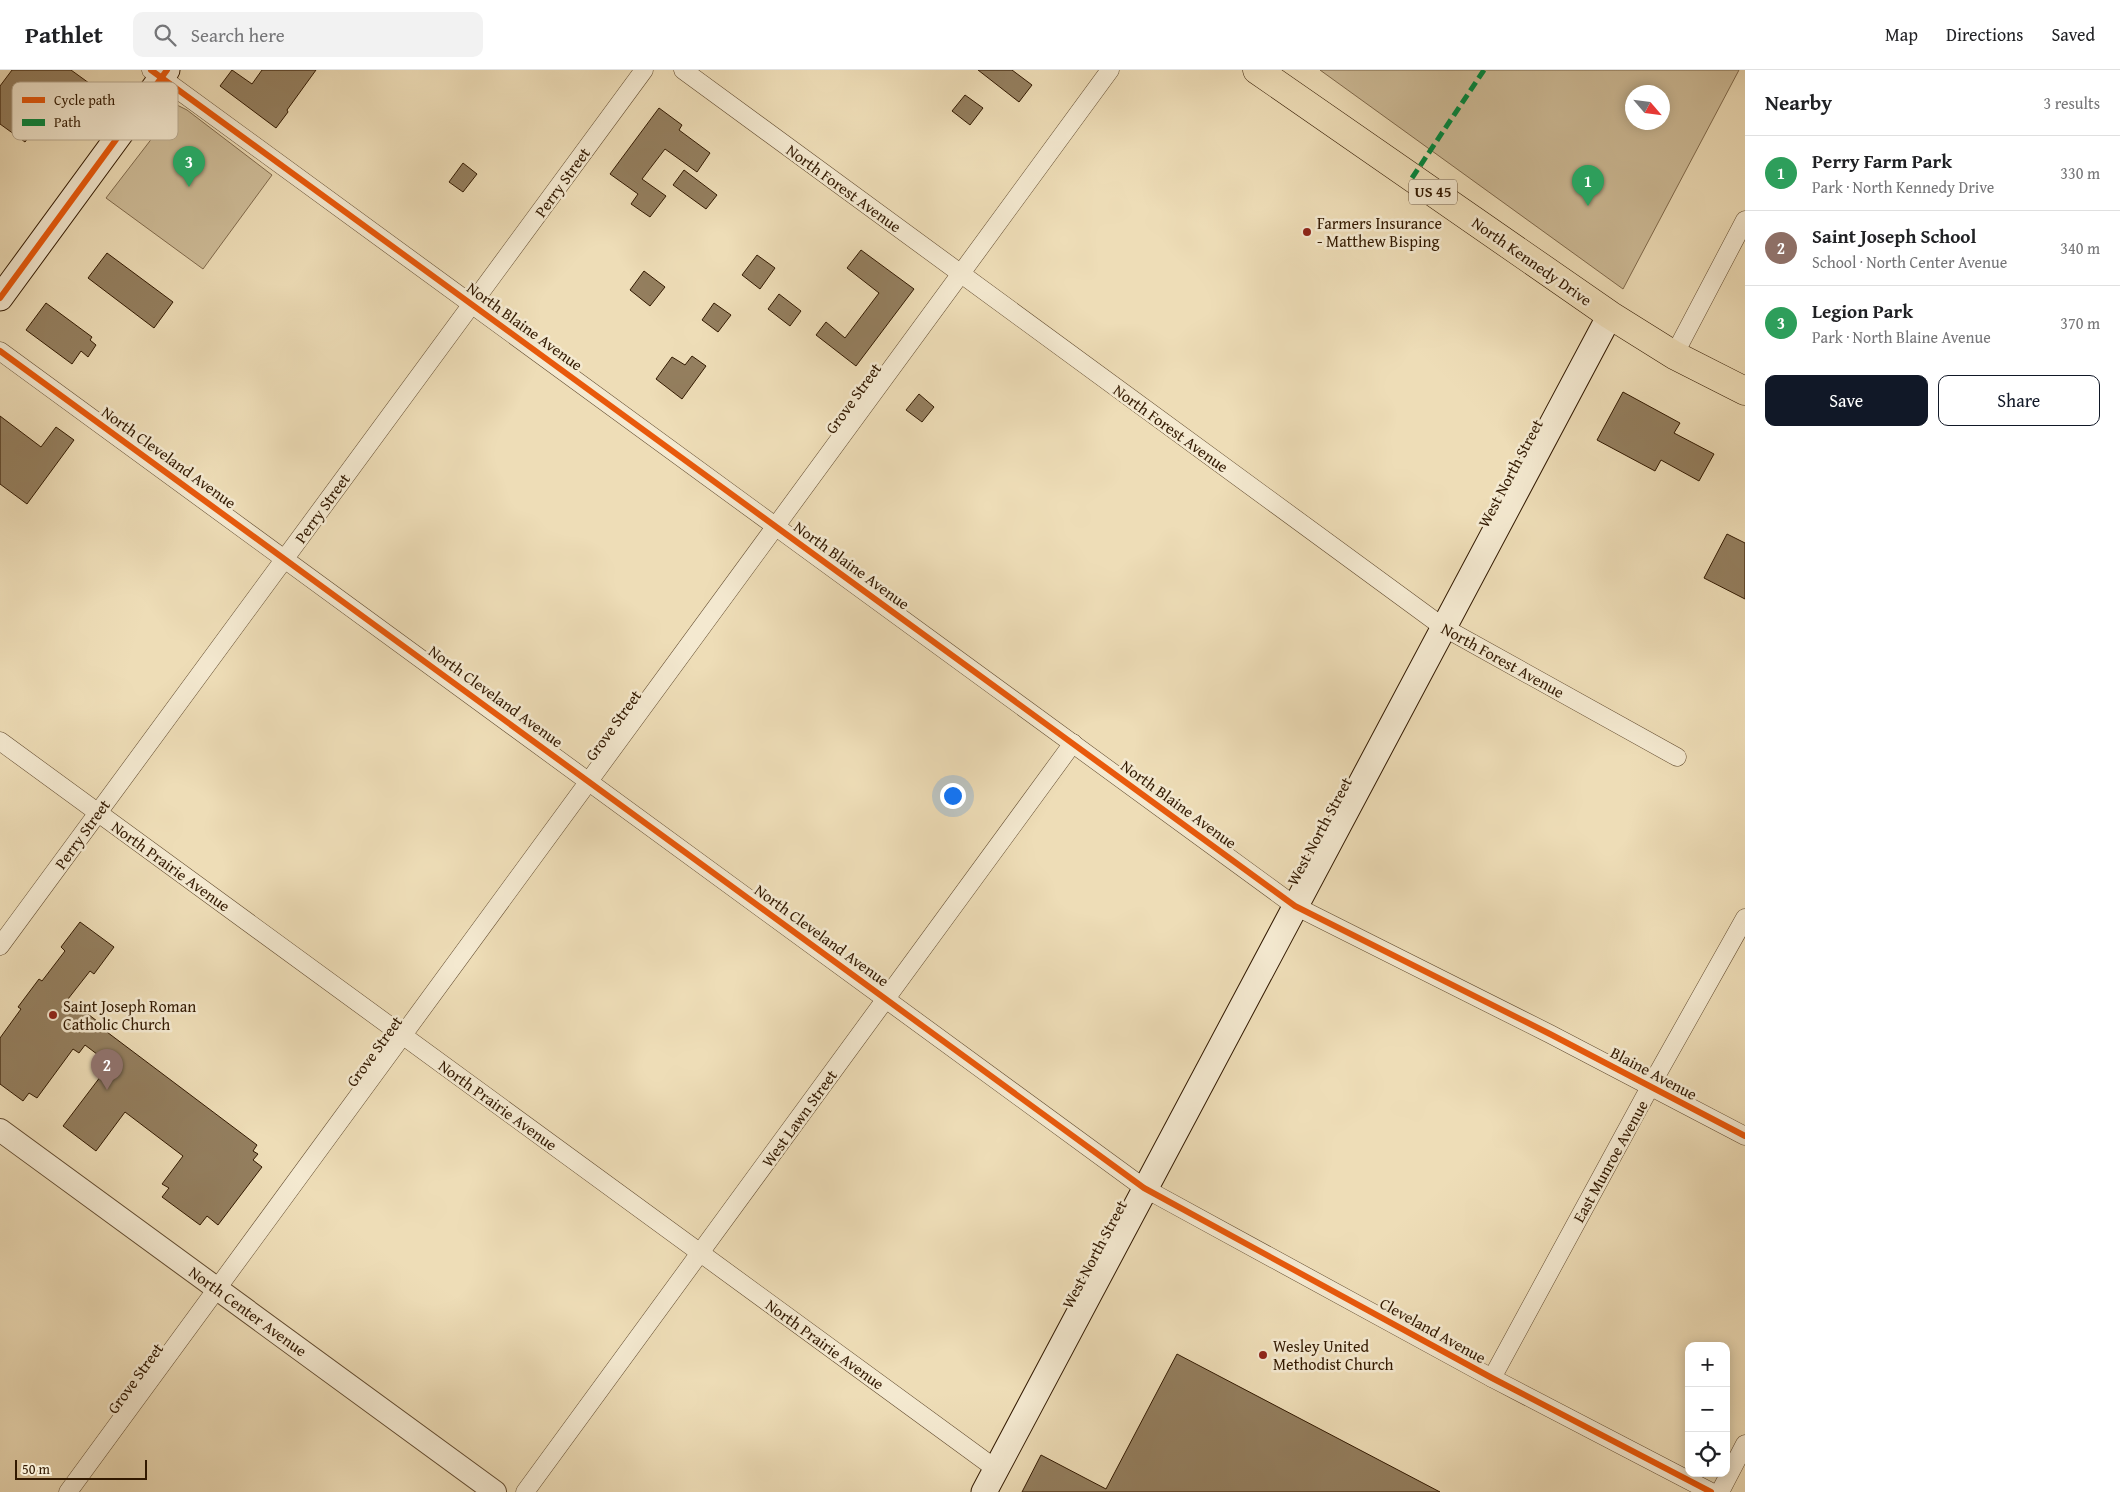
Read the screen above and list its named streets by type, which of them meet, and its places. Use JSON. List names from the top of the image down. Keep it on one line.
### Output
{"streets":{"main road":["US 45","North Kennedy Drive","West North Street"],"street":["Perry Street","North Forest Avenue","North Blaine Avenue","Grove Street","North Cleveland Avenue","North Prairie Avenue","Blaine Avenue","West Lawn Street","East Munroe Avenue","North Center Avenue","Cleveland Avenue"]},"crossings":[["Perry Street","North Blaine Avenue"],["Perry Street","North Cleveland Avenue"],["Perry Street","North Prairie Avenue"],["North Forest Avenue","Grove Street"],["North Forest Avenue","West North Street"],["US 45","North Kennedy Drive"],["US 45","West North Street"],["North Kennedy Drive","West North Street"],["North Blaine Avenue","Grove Street"],["North Blaine Avenue","West North Street"],["North Blaine Avenue","Blaine Avenue"],["North Blaine Avenue","West Lawn Street"],["Grove Street","North Cleveland Avenue"],["Grove Street","North Prairie Avenue"],["Grove Street","North Center Avenue"],["North Cleveland Avenue","West North Street"],["North Cleveland Avenue","West Lawn Street"],["North Cleveland Avenue","Cleveland Avenue"],["West North Street","North Prairie Avenue"],["West North Street","Cleveland Avenue"],["North Prairie Avenue","West Lawn Street"],["Blaine Avenue","East Munroe Avenue"],["East Munroe Avenue","Cleveland Avenue"]],"places":["Farmers Insurance - Matthew Bisping","Saint Joseph Roman Catholic Church","Wesley United Methodist Church"],"legend":["Cycle path","Path"],"scale_bar":"50 m","north":"bottom right","page":{"header":"Pathlet","search":"Search here","nav":["Map","Directions","Saved"],"heading":["Nearby","3 results"],"list":[{"mark":"1","name":"Perry Farm Park","note":"Park · North Kennedy Drive","value":"330 m"},{"mark":"2","name":"Saint Joseph School","note":"School · North Center Avenue","value":"340 m"},{"mark":"3","name":"Legion Park","note":"Park · North Blaine Avenue","value":"370 m"}],"pins":["3","1","2"],"buttons":["Save","Share"],"map_buttons":["+","−"],"scale":"50 m"}}
